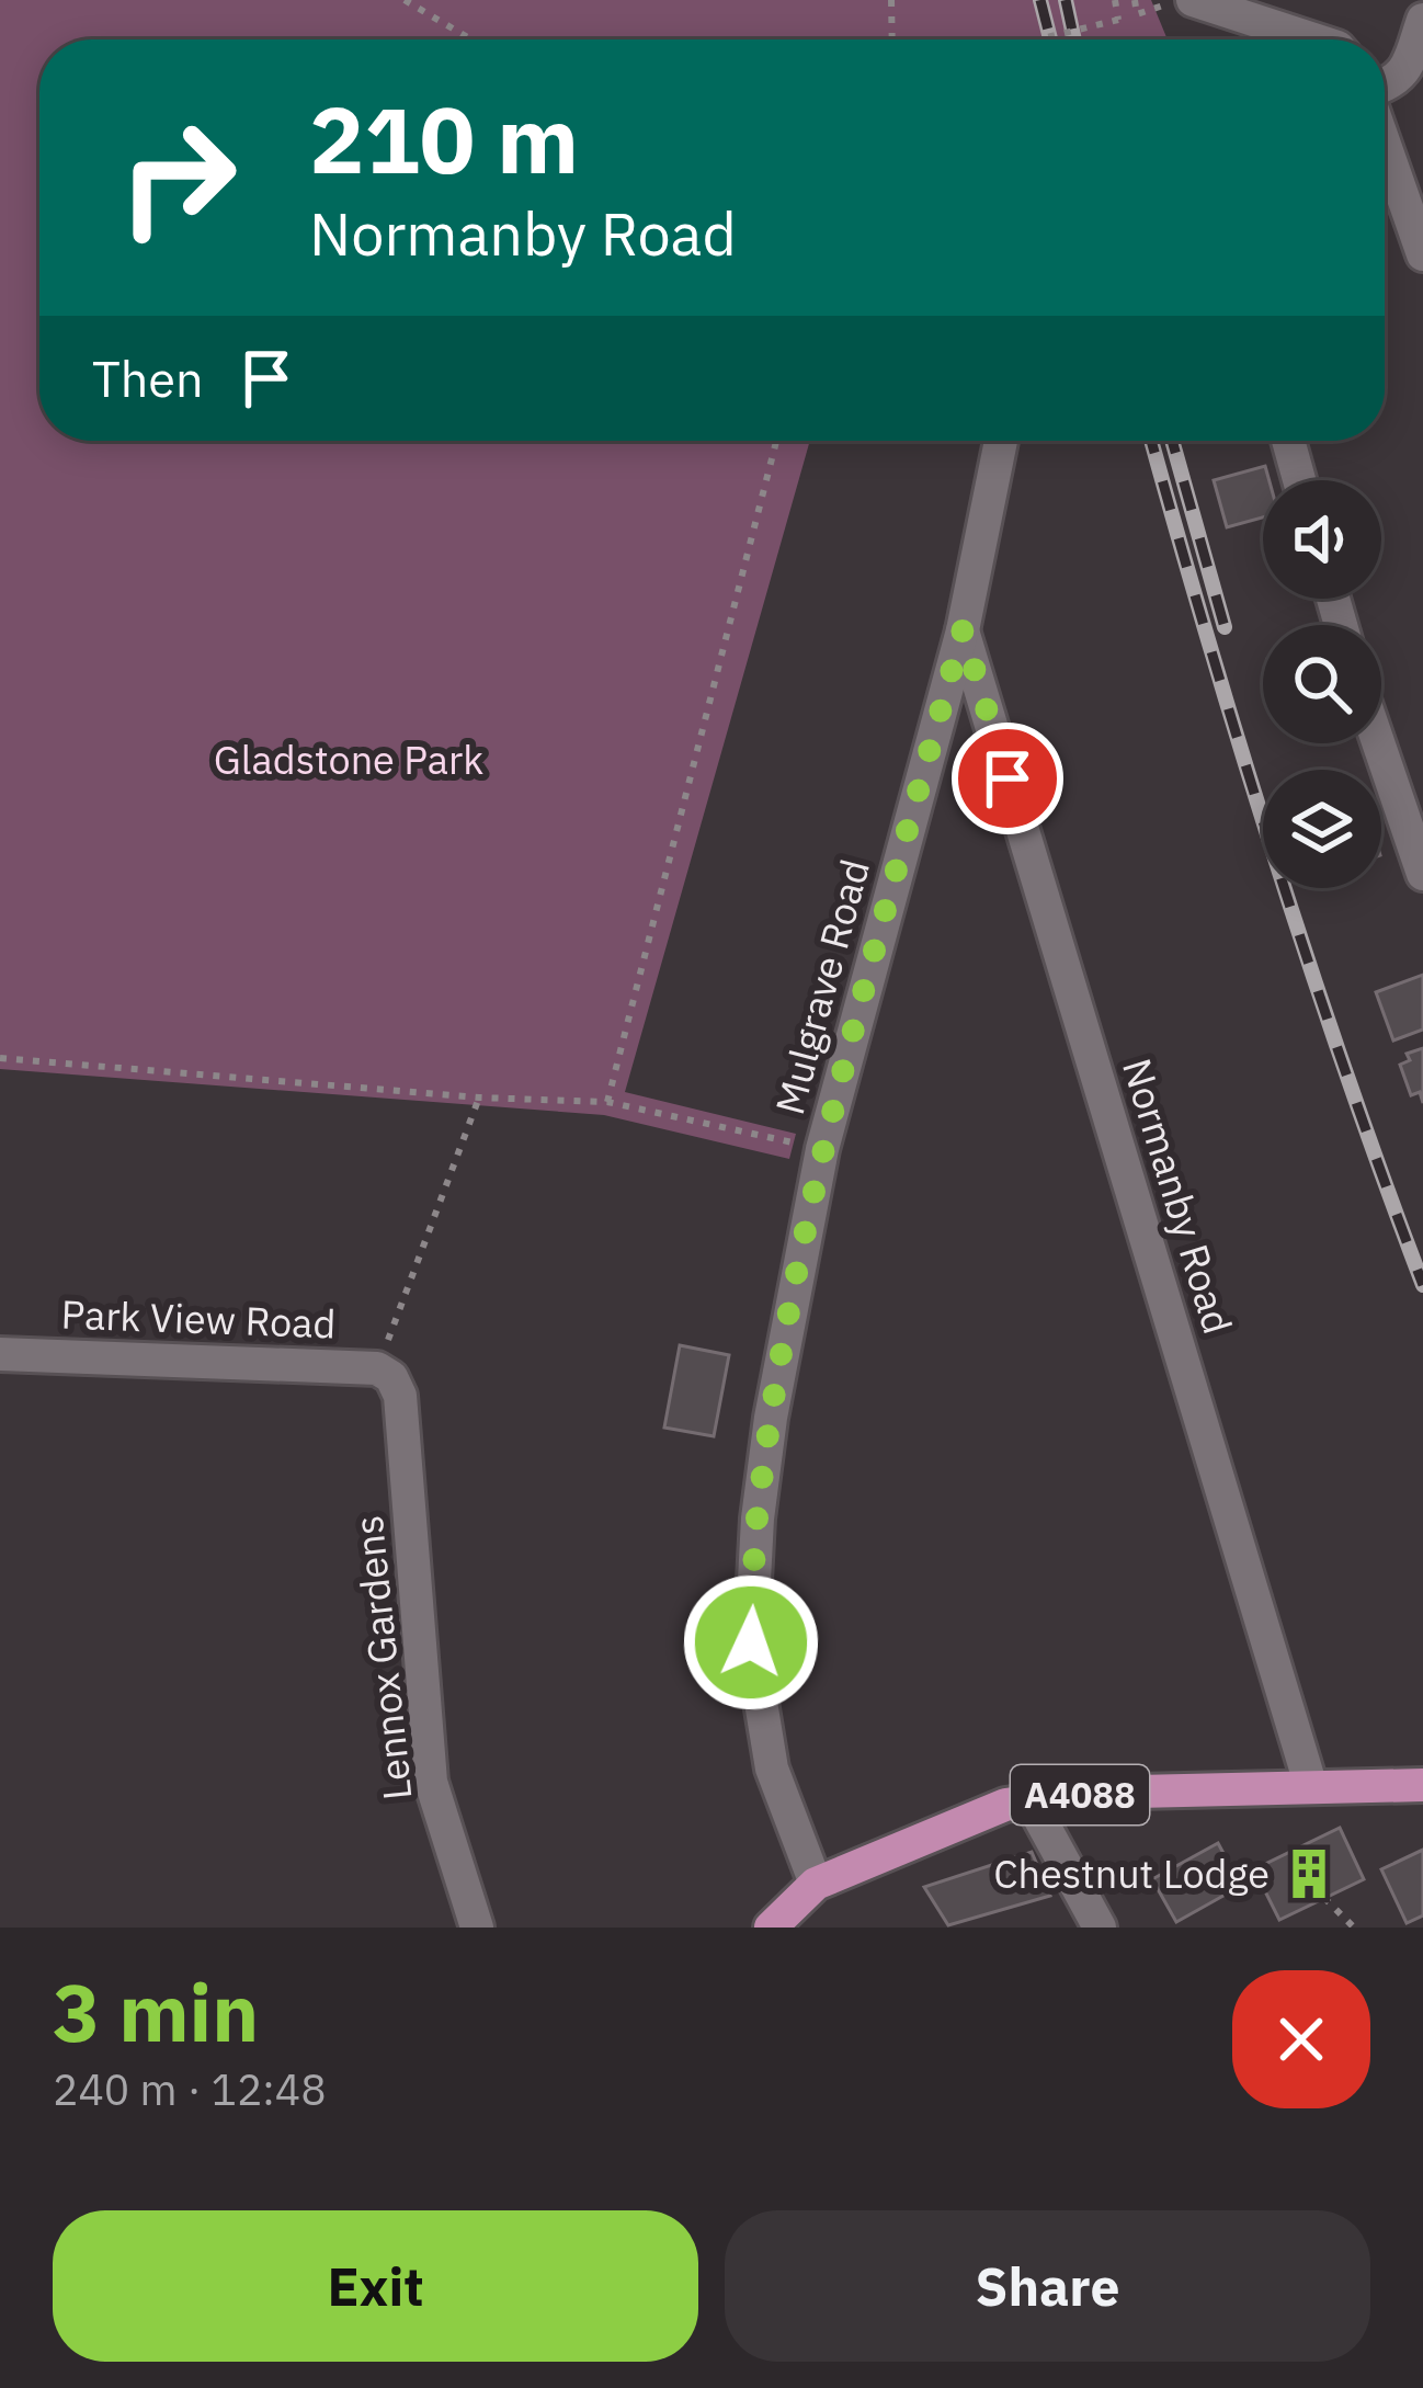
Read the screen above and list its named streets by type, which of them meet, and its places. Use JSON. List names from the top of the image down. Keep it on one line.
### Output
{"streets":{"main road":["A4088"],"street":["Mulgrave Road","Normanby Road","Park View Road","Lennox Gardens"]},"crossings":[["Mulgrave Road","Normanby Road"],["Mulgrave Road","A4088"],["Normanby Road","A4088"],["Park View Road","Lennox Gardens"]],"parks":["Gladstone Park"],"places":{"building":["Chestnut Lodge"]},"page":{"turn":["210 m","Normanby Road"],"then":"Then","heading":["3 min","240 m · 12:48"],"buttons":["Exit","Share"]}}
